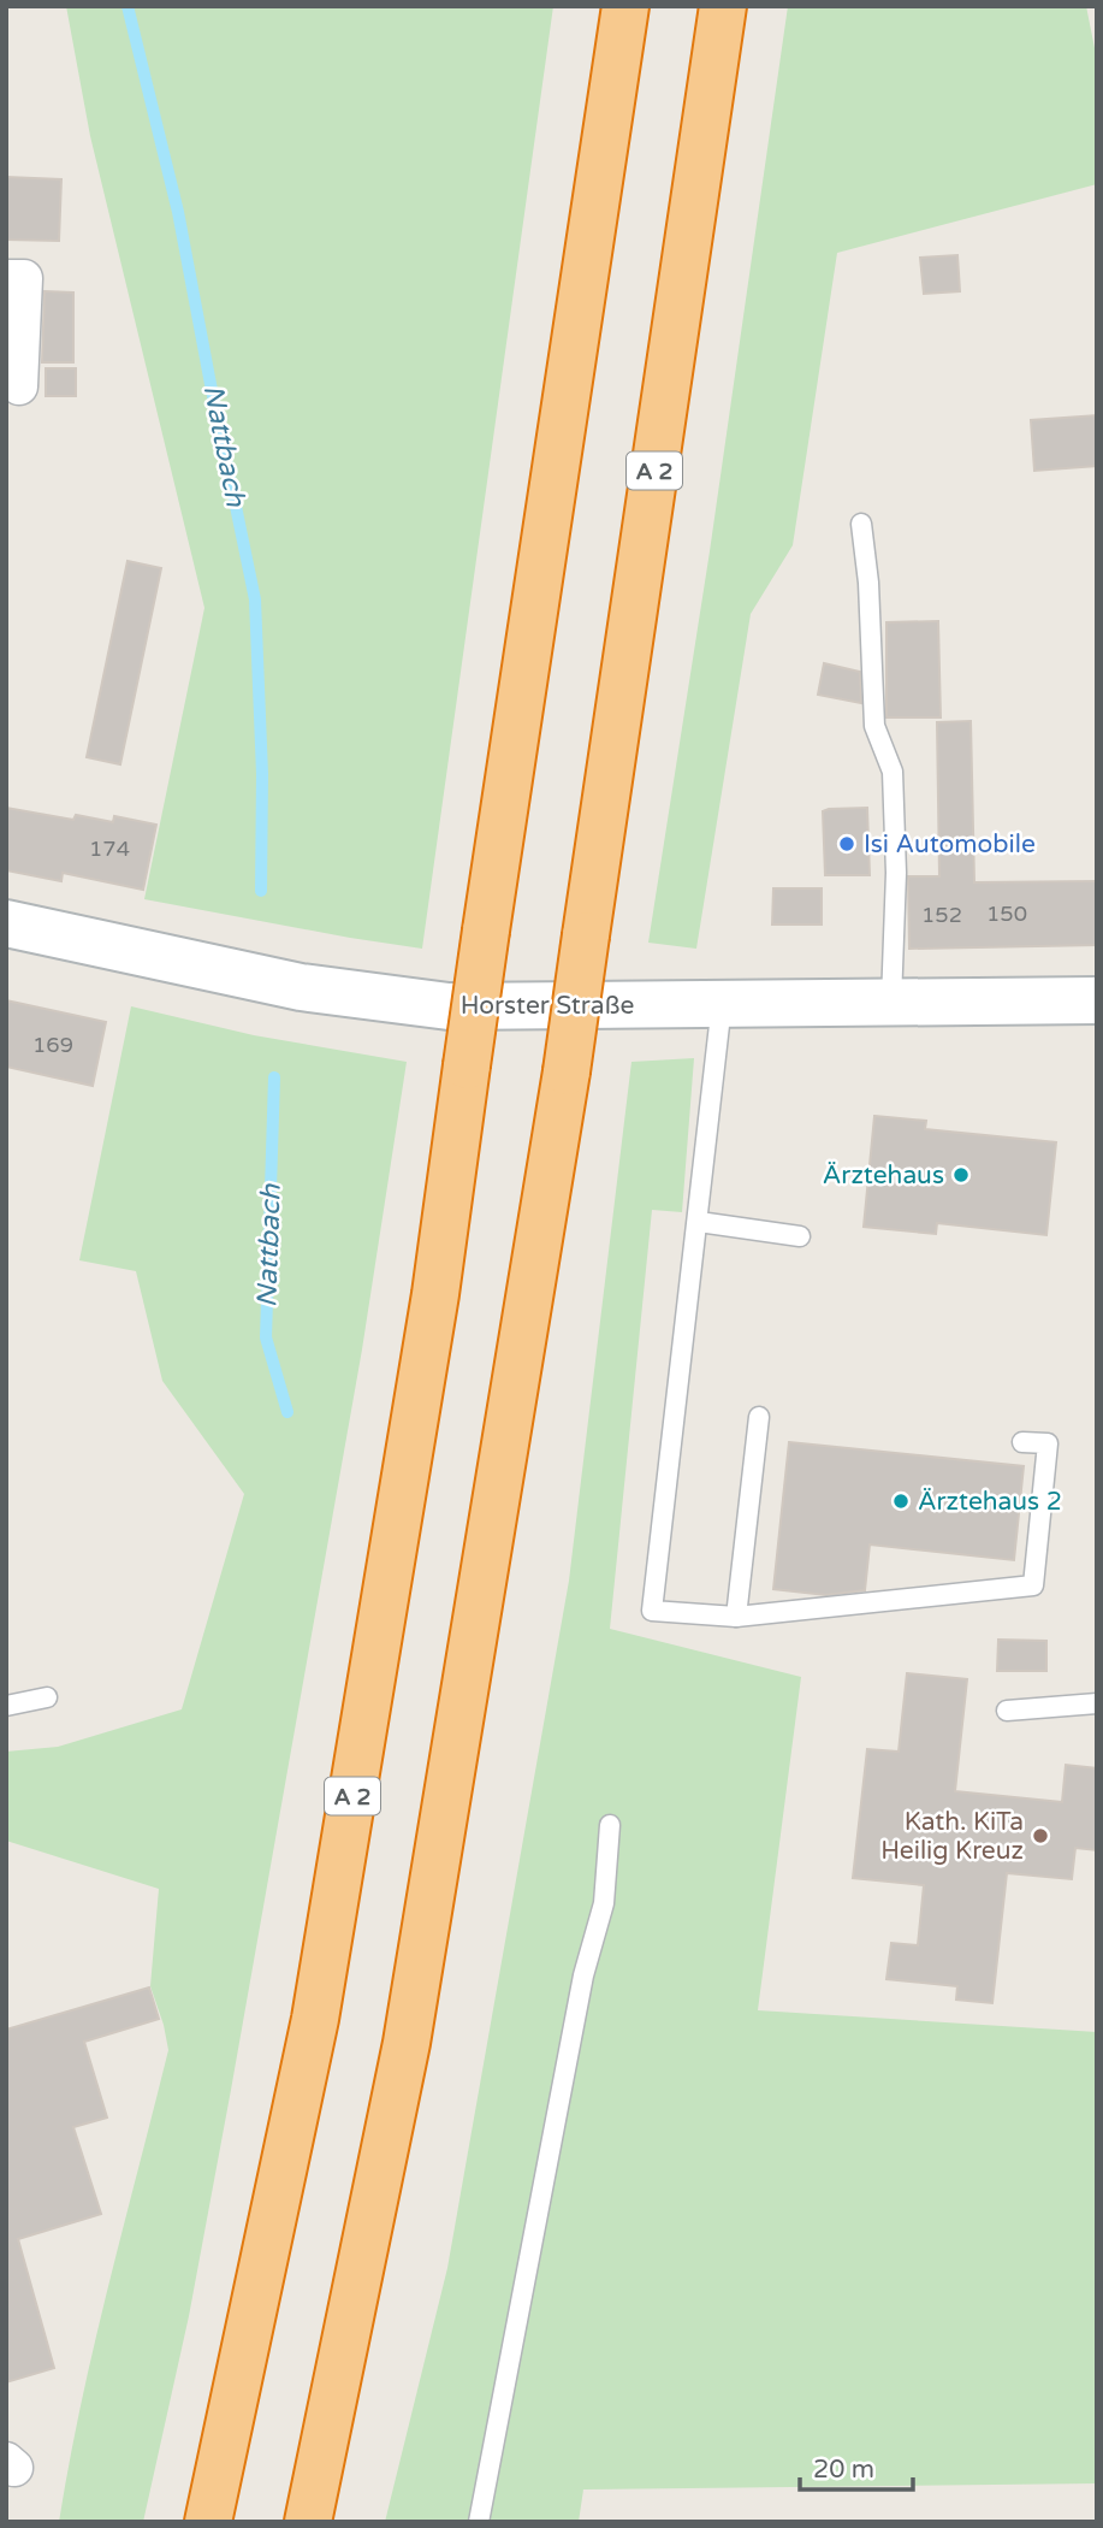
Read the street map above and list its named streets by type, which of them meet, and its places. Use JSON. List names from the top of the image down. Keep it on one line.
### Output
{"streets":{"highway":["A 2"],"main road":["Horster Straße"]},"water":["Nattbach"],"places":["Isi Automobile","Ärztehaus","Ärztehaus 2","Kath. KiTa Heilig Kreuz"],"house_numbers":["174","150","152","169"],"scale_bar":"20 m"}
